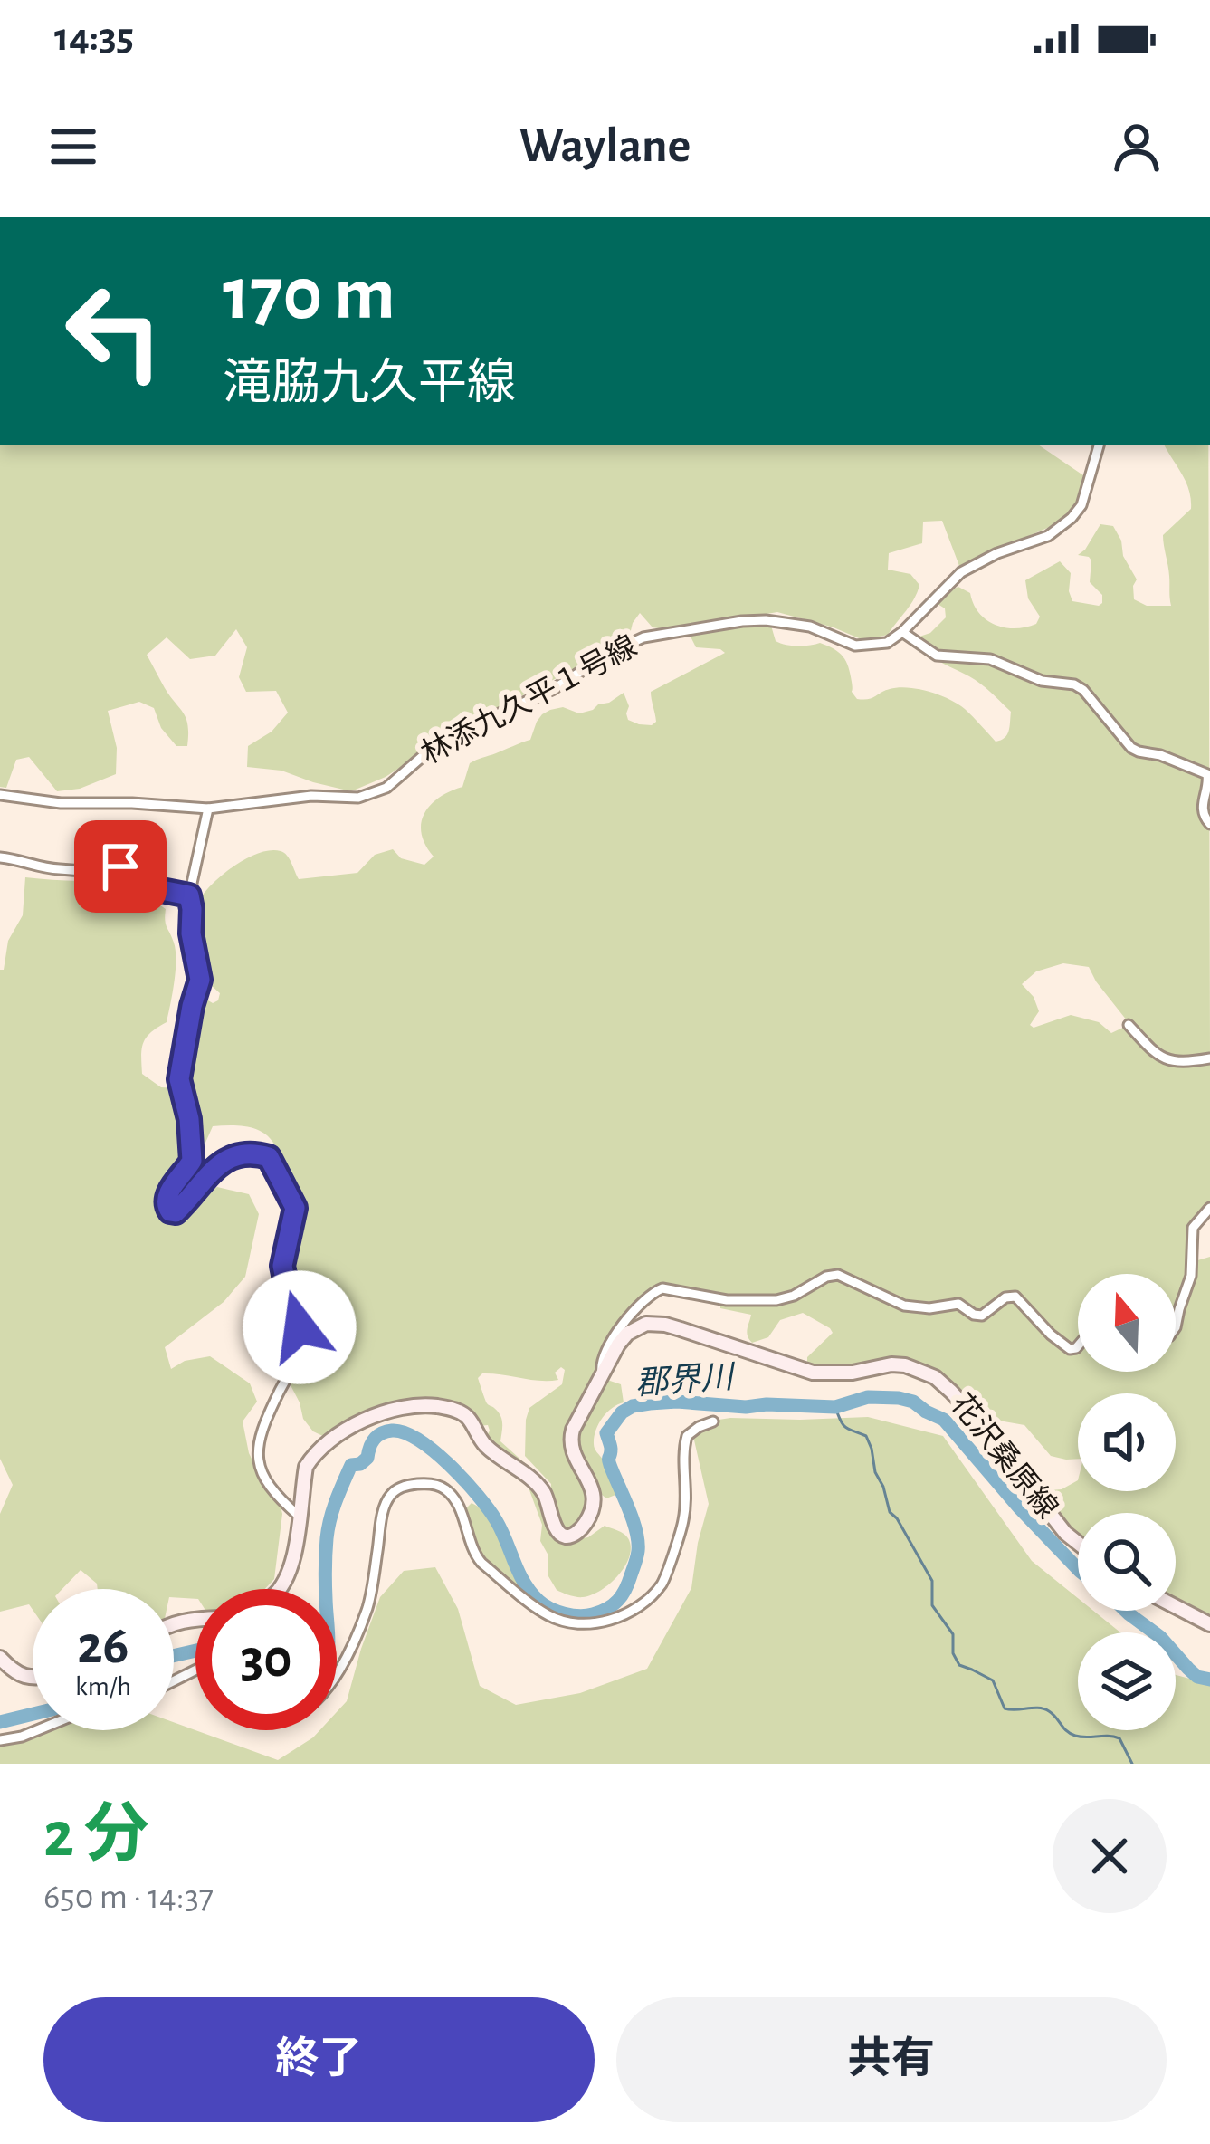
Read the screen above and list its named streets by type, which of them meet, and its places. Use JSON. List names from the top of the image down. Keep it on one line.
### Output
{"streets":{"main road":["花沢桑原線"],"street":["林添九久平１号線"]},"water":["郡界川"],"north":"top","page":{"status":"14:35","header":"Waylane","turn":["170 m","滝脇九久平線"],"speed":"26 km/h","limit":"30","heading":["2 分","650 m · 14:37"],"buttons":["終了","共有"]}}
